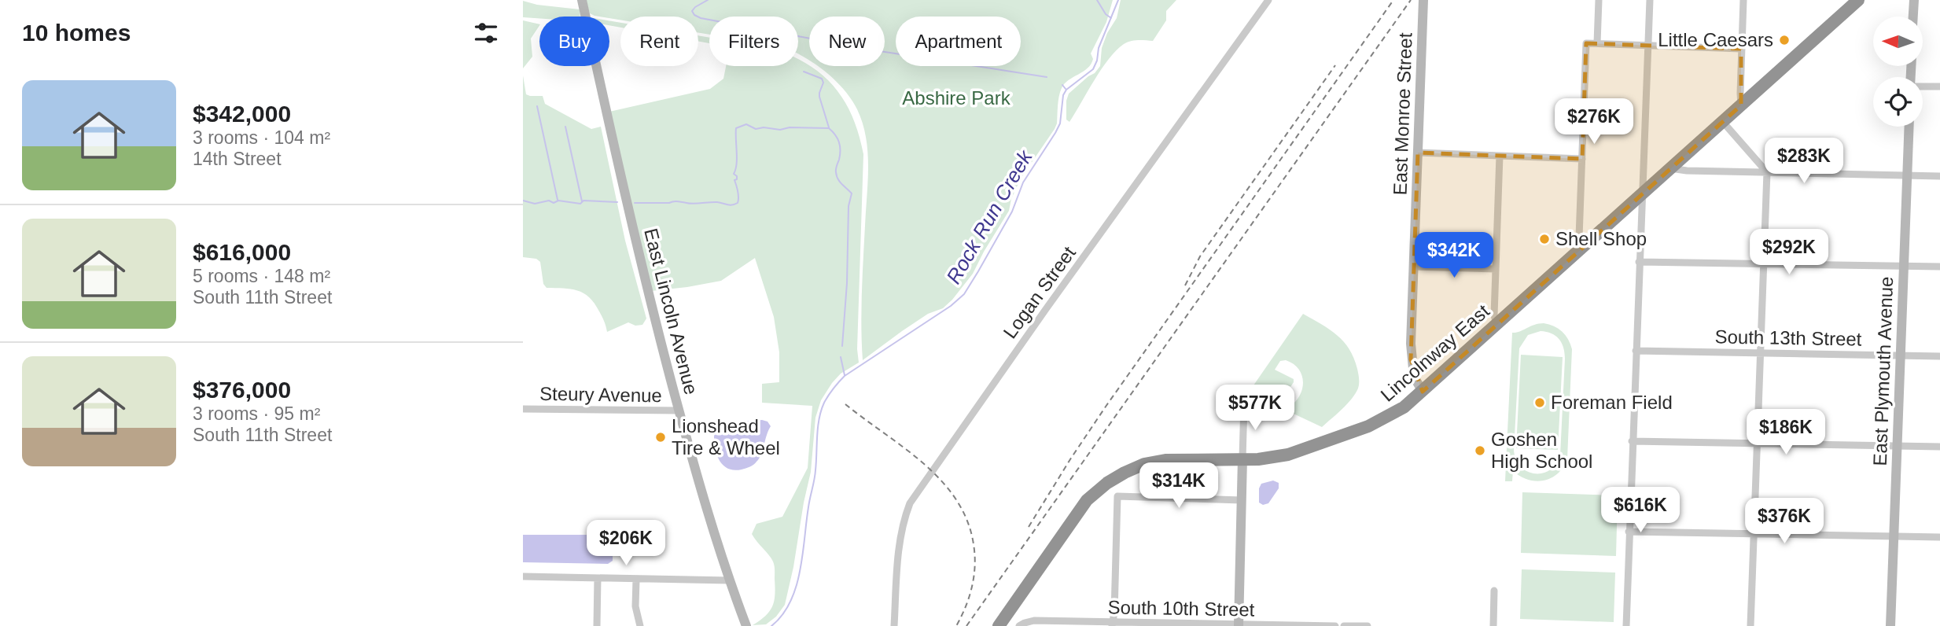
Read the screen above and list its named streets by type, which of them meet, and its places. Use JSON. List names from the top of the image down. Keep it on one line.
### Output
{"streets":{"highway":["Lincolnway East"],"main road":["East Monroe Street","East Lincoln Avenue","East Plymouth Avenue"],"street":["Logan Street","South 13th Street","Steury Avenue","South 10th Street"]},"crossings":[["East Monroe Street","Lincolnway East"],["East Lincoln Avenue","Steury Avenue"],["South 13th Street","East Plymouth Avenue"]],"water":["Rock Run Creek"],"parks":["Abshire Park"],"places":["Little Caesars","Shell Shop","Foreman Field","Lionshead Tire & Wheel","Goshen High School"],"north":"left","page":{"heading":"10 homes","chip":["Buy","Rent","Filters","New","Apartment"],"list":[{"name":"$342,000","note":"3 rooms · 104 m² · 14th Street"},{"name":"$616,000","note":"5 rooms · 148 m² · South 11th Street"},{"name":"$376,000","note":"3 rooms · 95 m² · South 11th Street"}],"price":["$276K","$283K","$292K","$342K","$577K","$186K","$314K","$616K","$376K","$206K"]}}
